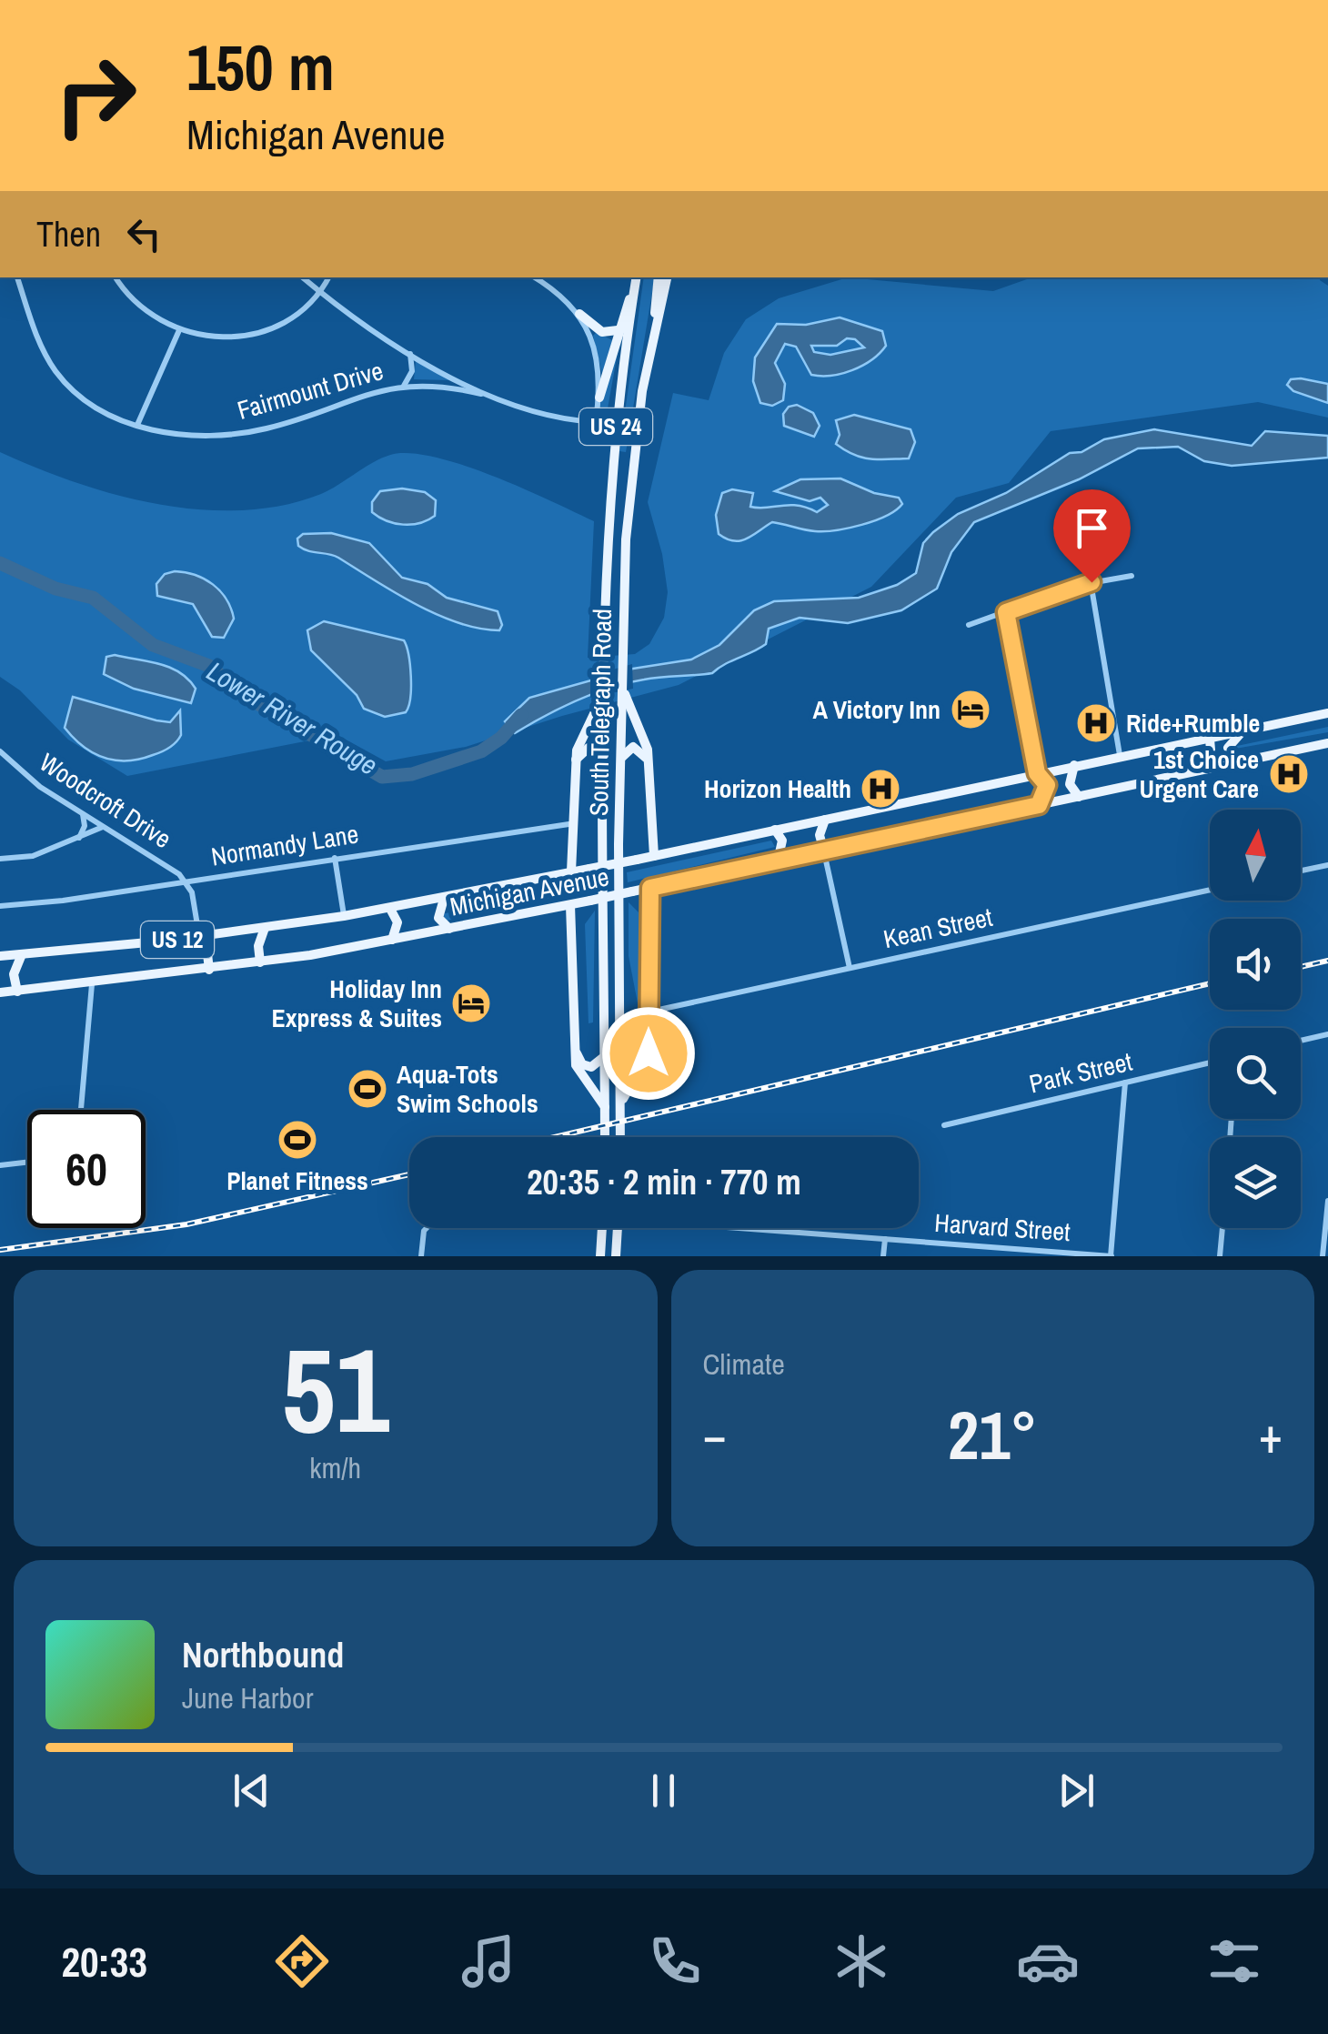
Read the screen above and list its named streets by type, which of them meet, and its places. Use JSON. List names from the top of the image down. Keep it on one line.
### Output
{"streets":{"main road":["US 24","South Telegraph Road","Michigan Avenue","US 12"],"street":["Fairmount Drive","Woodcroft Drive","Normandy Lane","Kean Street","Park Street","Harvard Street"]},"crossings":[["Woodcroft Drive","Normandy Lane"]],"water":["Lower River Rouge"],"places":{"hotel":["A Victory Inn","Holiday Inn Express & Suites"],"hospital":["Ride+Rumble","1st Choice Urgent Care","Horizon Health"],"sports":["Aqua-Tots Swim Schools","Planet Fitness"]},"north":"top","page":{"turn":["150 m","Michigan Avenue"],"then":"Then","limit":"60","trip":"20:35 · 2 min · 770 m","tile":[["51","km/h"],"Climate"],"heat":["−","21°","+"],"song":["Northbound","June Harbor"],"tabs":"20:33"}}
